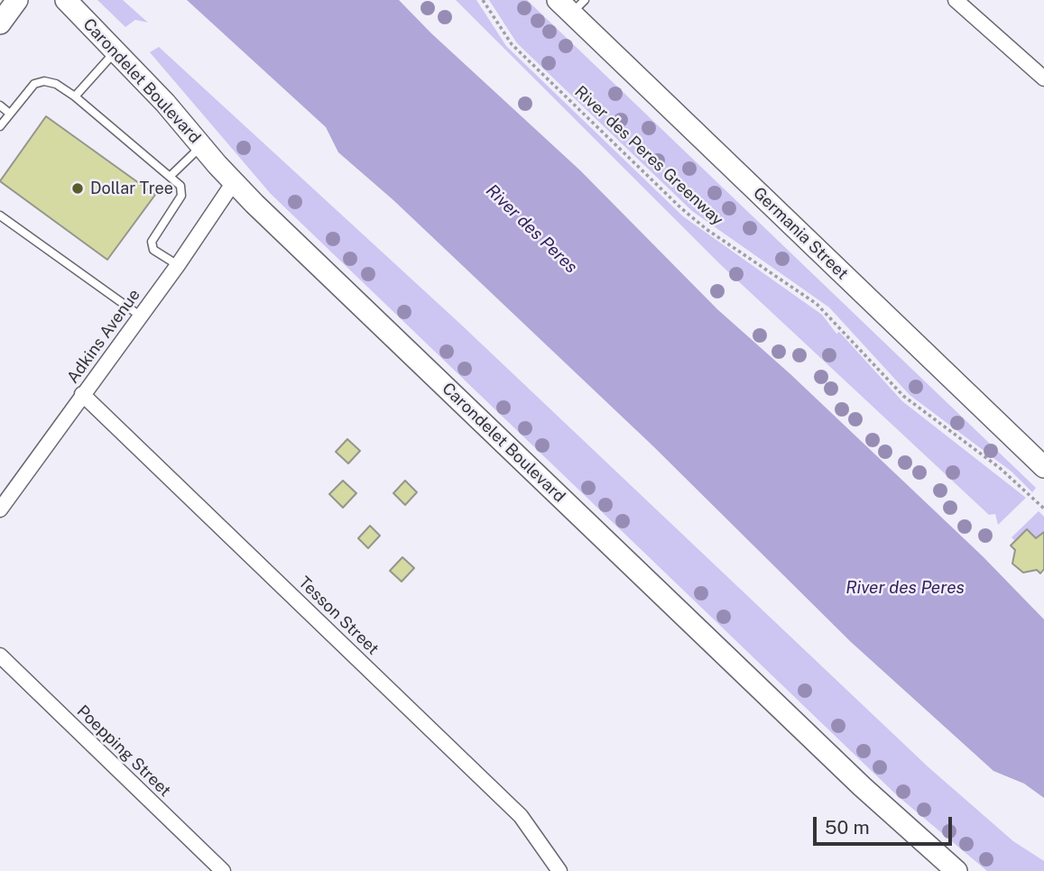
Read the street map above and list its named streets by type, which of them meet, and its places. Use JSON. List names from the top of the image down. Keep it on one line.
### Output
{"streets":{"main road":["Carondelet Boulevard","Germania Street"],"street":["Adkins Avenue","Tesson Street","Poepping Street"],"path":["River des Peres Greenway"]},"crossings":[["Carondelet Boulevard","Adkins Avenue"],["Adkins Avenue","Tesson Street"]],"water":["River des Peres"],"places":["Dollar Tree"],"scale_bar":"50 m"}
